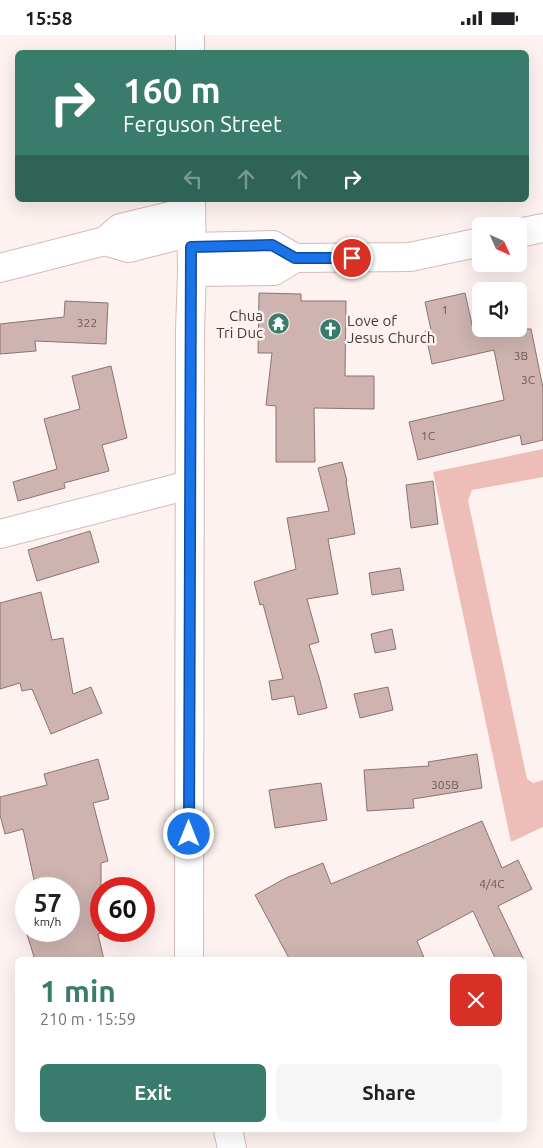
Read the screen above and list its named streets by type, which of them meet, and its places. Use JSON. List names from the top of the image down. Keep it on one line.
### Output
{"places":{"temple":["Chua Tri Duc"],"church":["Love of Jesus Church"]},"house_numbers":["1","322","3B","3C","1C","305B","4/4C"],"north":"bottom right","page":{"status":"15:58","turn":["160 m","Ferguson Street"],"speed":"57 km/h","limit":"60","heading":["1 min","210 m · 15:59"],"buttons":["Exit","Share"]}}
